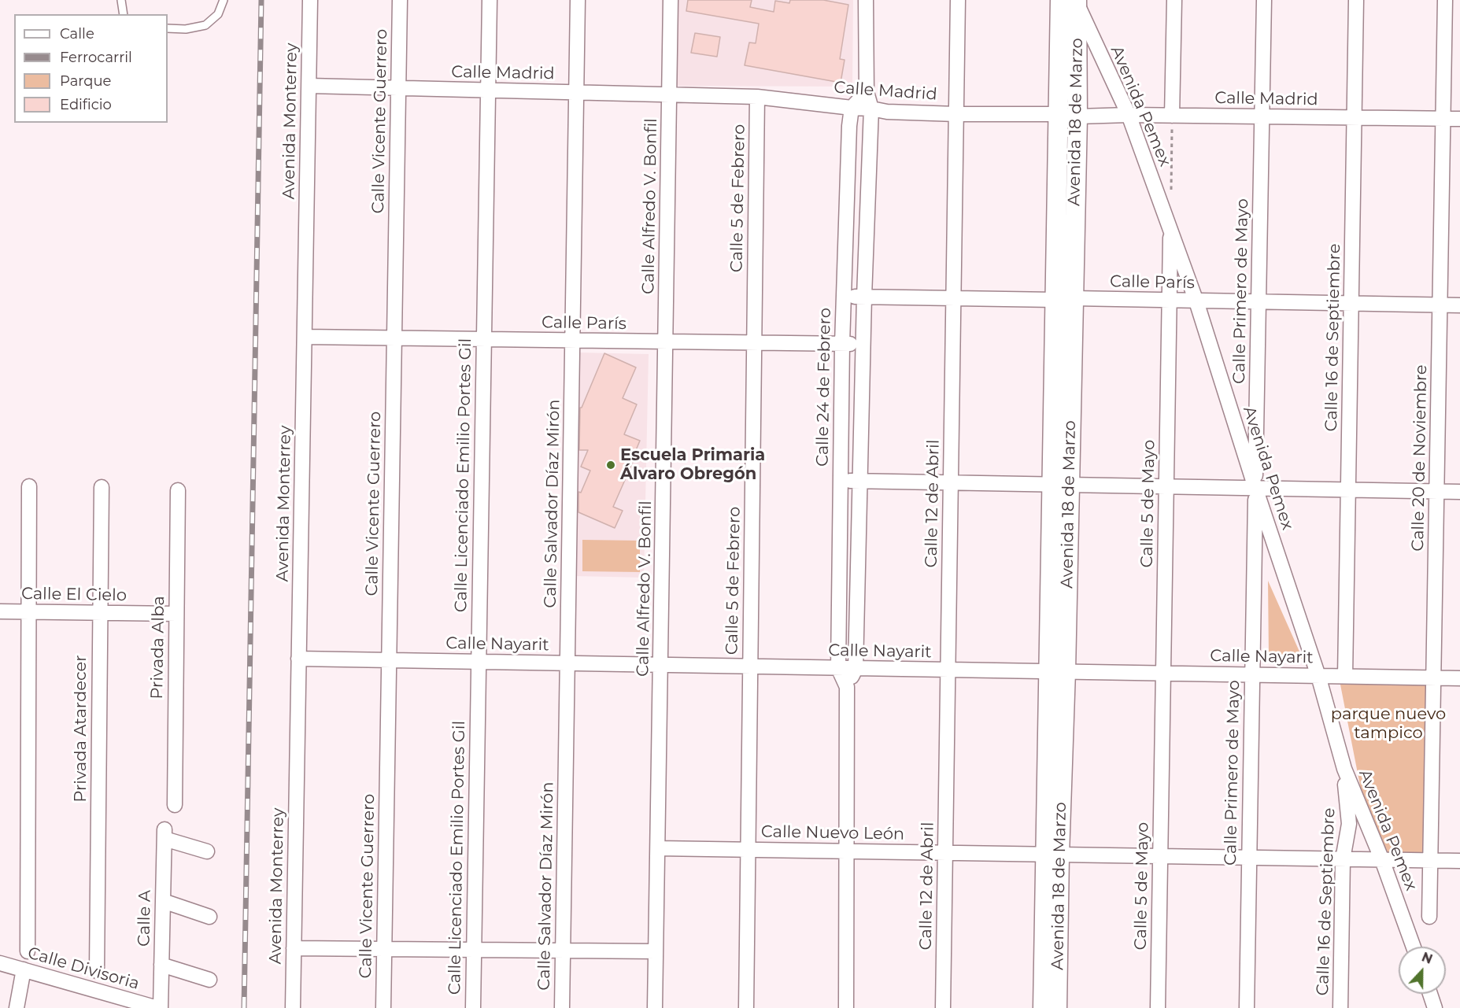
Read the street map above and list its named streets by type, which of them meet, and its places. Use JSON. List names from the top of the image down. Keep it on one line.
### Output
{"streets":{"street":["Calle Madrid","Avenida Pemex","Avenida Monterrey","Calle Vicente Guerrero","Avenida 18 de Marzo","Calle 5 de Febrero","Calle Alfredo V. Bonfil","Calle París","Calle Primero de Mayo","Calle 16 de Septiembre","Calle 24 de Febrero","Calle 20 de Noviembre","Calle Licenciado Emilio Portes Gil","Calle Salvador Díaz Mirón","Calle 12 de Abril","Calle 5 de Mayo","Calle El Cielo","Calle Nayarit","Privada Alba","Privada Atardecer","Calle Nuevo León","Calle A","Calle Divisoria"]},"crossings":[["Calle Madrid","Avenida Pemex"],["Calle Madrid","Avenida Monterrey"],["Calle Madrid","Calle Vicente Guerrero"],["Calle Madrid","Avenida 18 de Marzo"],["Calle Madrid","Calle 5 de Febrero"],["Calle Madrid","Calle Alfredo V. Bonfil"],["Calle Madrid","Calle Primero de Mayo"],["Calle Madrid","Calle 16 de Septiembre"],["Calle Madrid","Calle 24 de Febrero"],["Calle Madrid","Calle 20 de Noviembre"],["Calle Madrid","Calle Licenciado Emilio Portes Gil"],["Calle Madrid","Calle Salvador Díaz Mirón"],["Calle Madrid","Calle 12 de Abril"],["Avenida Pemex","Avenida 18 de Marzo"],["Avenida Pemex","Calle París"],["Avenida Pemex","Calle Primero de Mayo"],["Avenida Pemex","Calle 16 de Septiembre"],["Avenida Pemex","Calle 5 de Mayo"],["Avenida Pemex","Calle Nayarit"],["Avenida Pemex","Calle Nuevo León"],["Avenida Monterrey","Calle París"],["Avenida Monterrey","Calle Nayarit"],["Calle Vicente Guerrero","Calle París"],["Calle Vicente Guerrero","Calle Nayarit"],["Avenida 18 de Marzo","Calle París"],["Avenida 18 de Marzo","Calle Nayarit"],["Avenida 18 de Marzo","Calle Nuevo León"],["Calle 5 de Febrero","Calle París"],["Calle 5 de Febrero","Calle Nayarit"],["Calle 5 de Febrero","Calle Nuevo León"],["Calle Alfredo V. Bonfil","Calle París"],["Calle Alfredo V. Bonfil","Calle Nayarit"],["Calle Alfredo V. Bonfil","Calle Nuevo León"],["Calle París","Calle Primero de Mayo"],["Calle París","Calle 16 de Septiembre"],["Calle París","Calle 24 de Febrero"],["Calle París","Calle 20 de Noviembre"],["Calle París","Calle Licenciado Emilio Portes Gil"],["Calle París","Calle Salvador Díaz Mirón"],["Calle París","Calle 12 de Abril"],["Calle París","Calle 5 de Mayo"],["Calle Primero de Mayo","Calle Nayarit"],["Calle Primero de Mayo","Calle Nuevo León"],["Calle 16 de Septiembre","Calle Nayarit"],["Calle 16 de Septiembre","Calle Nuevo León"],["Calle 24 de Febrero","Calle Nayarit"],["Calle 24 de Febrero","Calle Nuevo León"],["Calle 20 de Noviembre","Calle Nayarit"],["Calle 20 de Noviembre","Calle Nuevo León"],["Calle Licenciado Emilio Portes Gil","Calle Nayarit"],["Calle Salvador Díaz Mirón","Calle Nayarit"],["Calle 12 de Abril","Calle Nayarit"],["Calle 12 de Abril","Calle Nuevo León"],["Calle 5 de Mayo","Calle Nayarit"],["Calle 5 de Mayo","Calle Nuevo León"],["Calle El Cielo","Privada Alba"],["Calle El Cielo","Privada Atardecer"],["Calle A","Calle Divisoria"]],"parks":["parque nuevo tampico"],"places":["Escuela Primaria Álvaro Obregón"],"legend":["Calle","Ferrocarril","Parque","Edificio"],"north":"top"}
